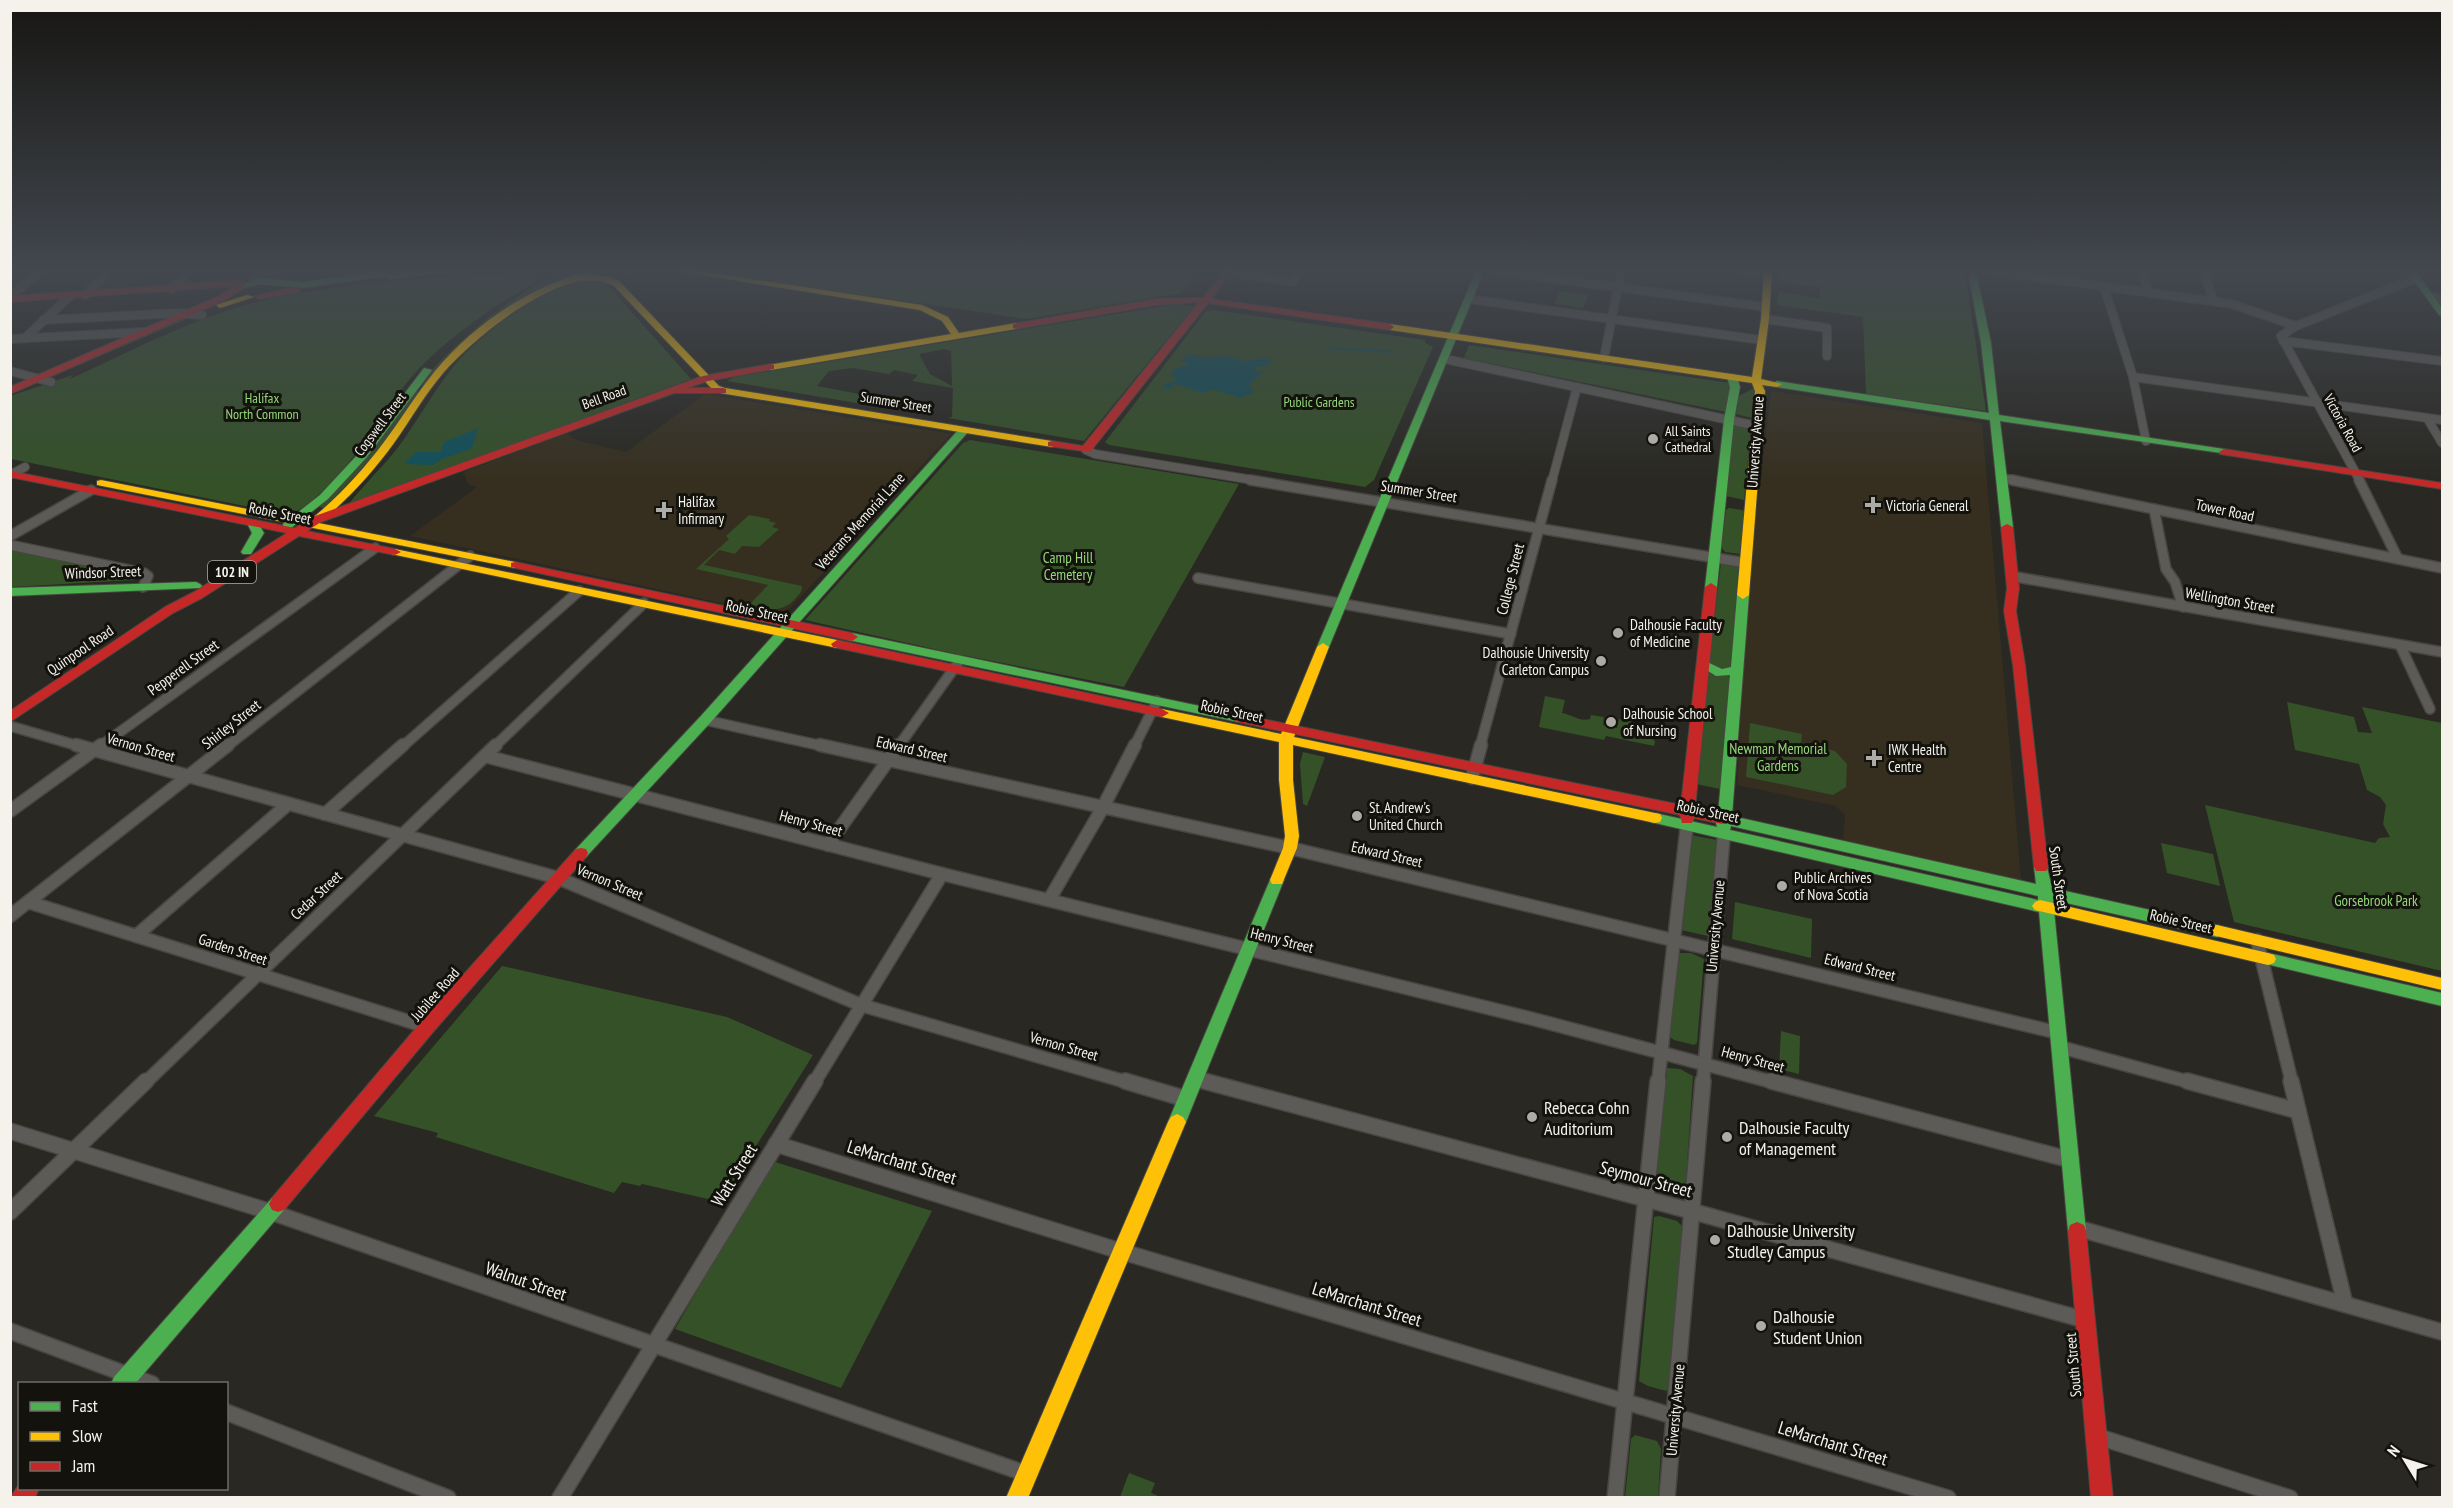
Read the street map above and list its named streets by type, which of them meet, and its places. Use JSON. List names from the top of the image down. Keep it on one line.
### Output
{"streets":{"street":["Bell Road","Summer Street","Victoria Road","Cogswell Street","University Avenue","Tower Road","Robie Street","Veterans Memorial Lane","Windsor Street","102 IN","College Street","Wellington Street","Quinpool Road","Pepperell Street","Shirley Street","Vernon Street","Edward Street","Henry Street","South Street","Cedar Street","Garden Street","Jubilee Road","LeMarchant Street","Watt Street","Seymour Street","Walnut Street"]},"crossings":[["Bell Road","Summer Street"],["Bell Road","Victoria Road"],["Bell Road","Cogswell Street"],["Bell Road","University Avenue"],["Bell Road","Robie Street"],["Bell Road","Quinpool Road"],["Bell Road","South Street"],["Summer Street","University Avenue"],["Summer Street","Veterans Memorial Lane"],["Summer Street","College Street"],["Victoria Road","Tower Road"],["Cogswell Street","Robie Street"],["Cogswell Street","Quinpool Road"],["University Avenue","Robie Street"],["University Avenue","Edward Street"],["University Avenue","Henry Street"],["University Avenue","LeMarchant Street"],["University Avenue","Seymour Street"],["Tower Road","South Street"],["Robie Street","Veterans Memorial Lane"],["Robie Street","College Street"],["Robie Street","Quinpool Road"],["Robie Street","Pepperell Street"],["Robie Street","Shirley Street"],["Robie Street","South Street"],["Robie Street","Cedar Street"],["Robie Street","Jubilee Road"],["Veterans Memorial Lane","Jubilee Road"],["Windsor Street","Quinpool Road"],["Wellington Street","South Street"],["Pepperell Street","Vernon Street"],["Shirley Street","Vernon Street"],["Shirley Street","Garden Street"],["Vernon Street","Cedar Street"],["Vernon Street","Jubilee Road"],["Vernon Street","Watt Street"],["Edward Street","South Street"],["Edward Street","Jubilee Road"],["Henry Street","South Street"],["Henry Street","Cedar Street"],["Henry Street","Jubilee Road"],["Henry Street","Watt Street"],["South Street","Seymour Street"],["Cedar Street","Garden Street"],["Cedar Street","Walnut Street"],["Garden Street","Jubilee Road"],["Jubilee Road","Walnut Street"],["LeMarchant Street","Watt Street"],["Watt Street","Walnut Street"]],"parks":["Halifax North Common","Public Gardens","Camp Hill Cemetery","Newman Memorial Gardens","Gorsebrook Park"],"places":{"other":["All Saints Cathedral","Dalhousie Faculty of Medicine","Dalhousie University Carleton Campus","Dalhousie School of Nursing","St. Andrew's United Church","Public Archives of Nova Scotia","Rebecca Cohn Auditorium","Dalhousie Faculty of Management","Dalhousie University Studley Campus","Dalhousie Student Union"],"health":["Victoria General","Halifax Infirmary","IWK Health Centre"]},"legend":["Fast","Slow","Jam"],"north":"top left"}
